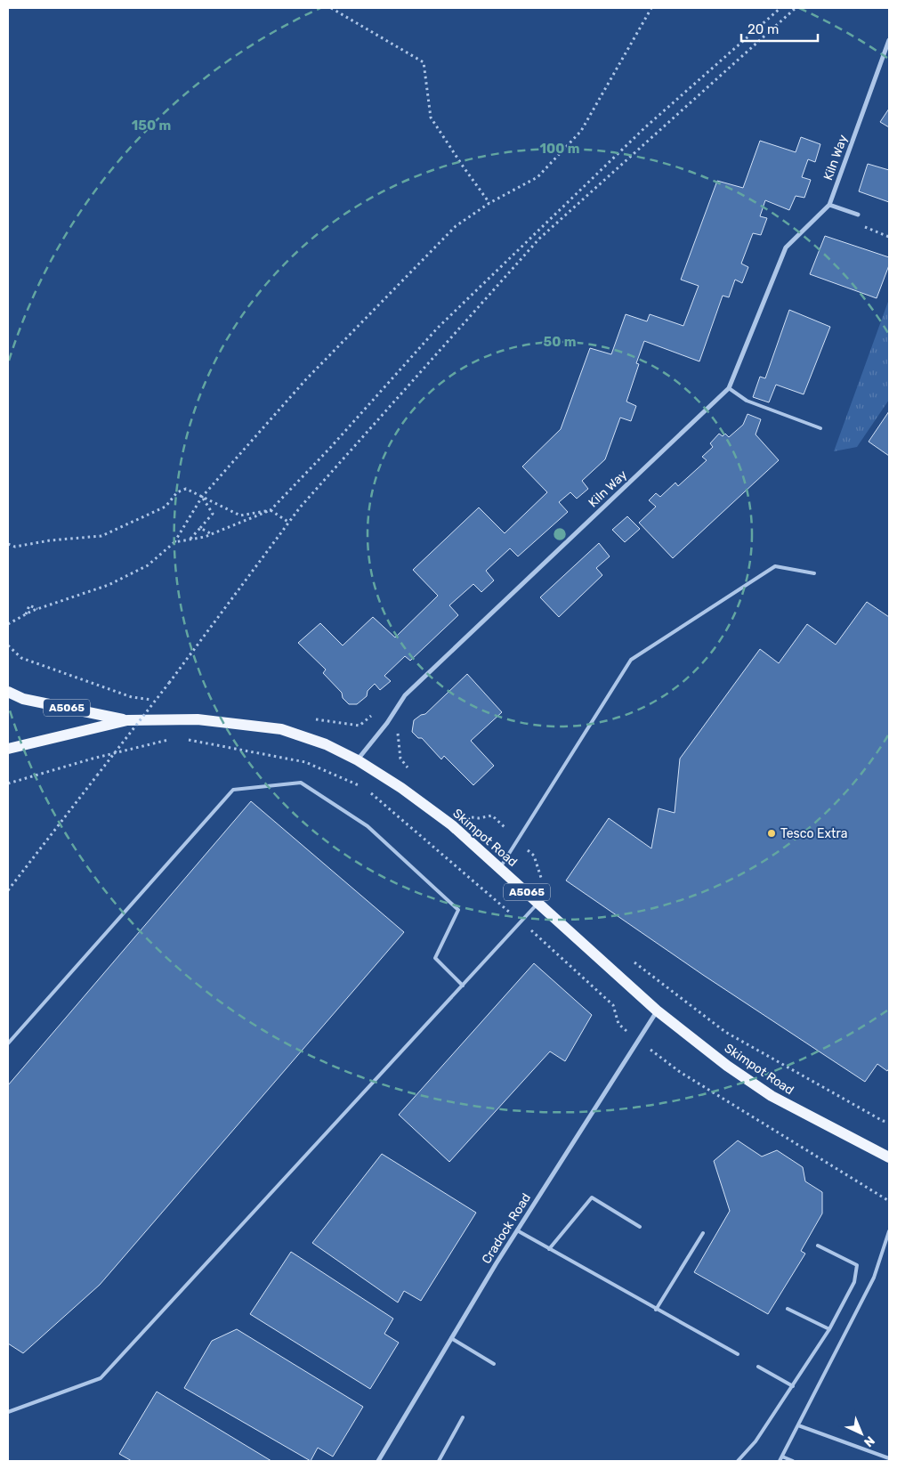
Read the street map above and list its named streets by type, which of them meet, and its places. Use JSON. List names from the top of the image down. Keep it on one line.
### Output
{"streets":{"main road":["A5065","Skimpot Road"],"street":["Kiln Way","Cradock Road"]},"crossings":[["Kiln Way","Skimpot Road"],["Skimpot Road","Cradock Road"]],"places":["Tesco Extra"],"scale_bar":"20 m","north":"bottom right","rings":["150 m","100 m","50 m"]}
